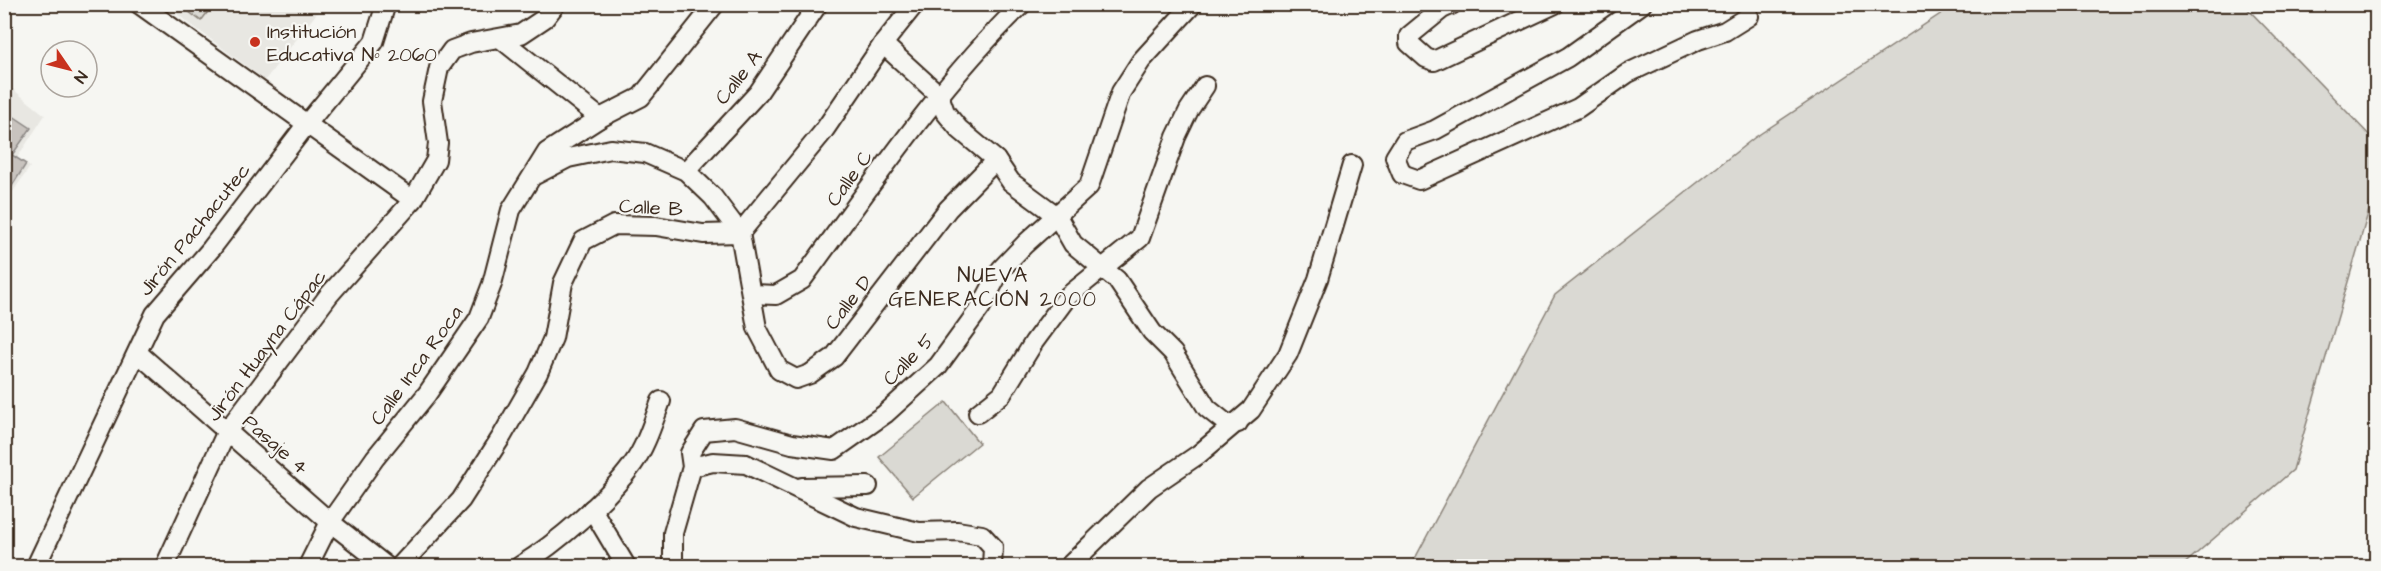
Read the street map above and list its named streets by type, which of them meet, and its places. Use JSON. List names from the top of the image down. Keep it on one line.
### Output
{"streets":{"street":["Calle A","Calle C","Calle B","Jirón Pachacutec","Calle D","Jirón Huayna Cápac","Calle 5","Calle Inca Roca","Pasaje 4"]},"crossings":[["Calle C","Calle D"],["Jirón Pachacutec","Pasaje 4"],["Jirón Huayna Cápac","Pasaje 4"],["Calle Inca Roca","Pasaje 4"]],"districts":["NUEVA GENERACIÓN 2000"],"places":["Institución Educativa Nº 2060"],"north":"bottom right"}
